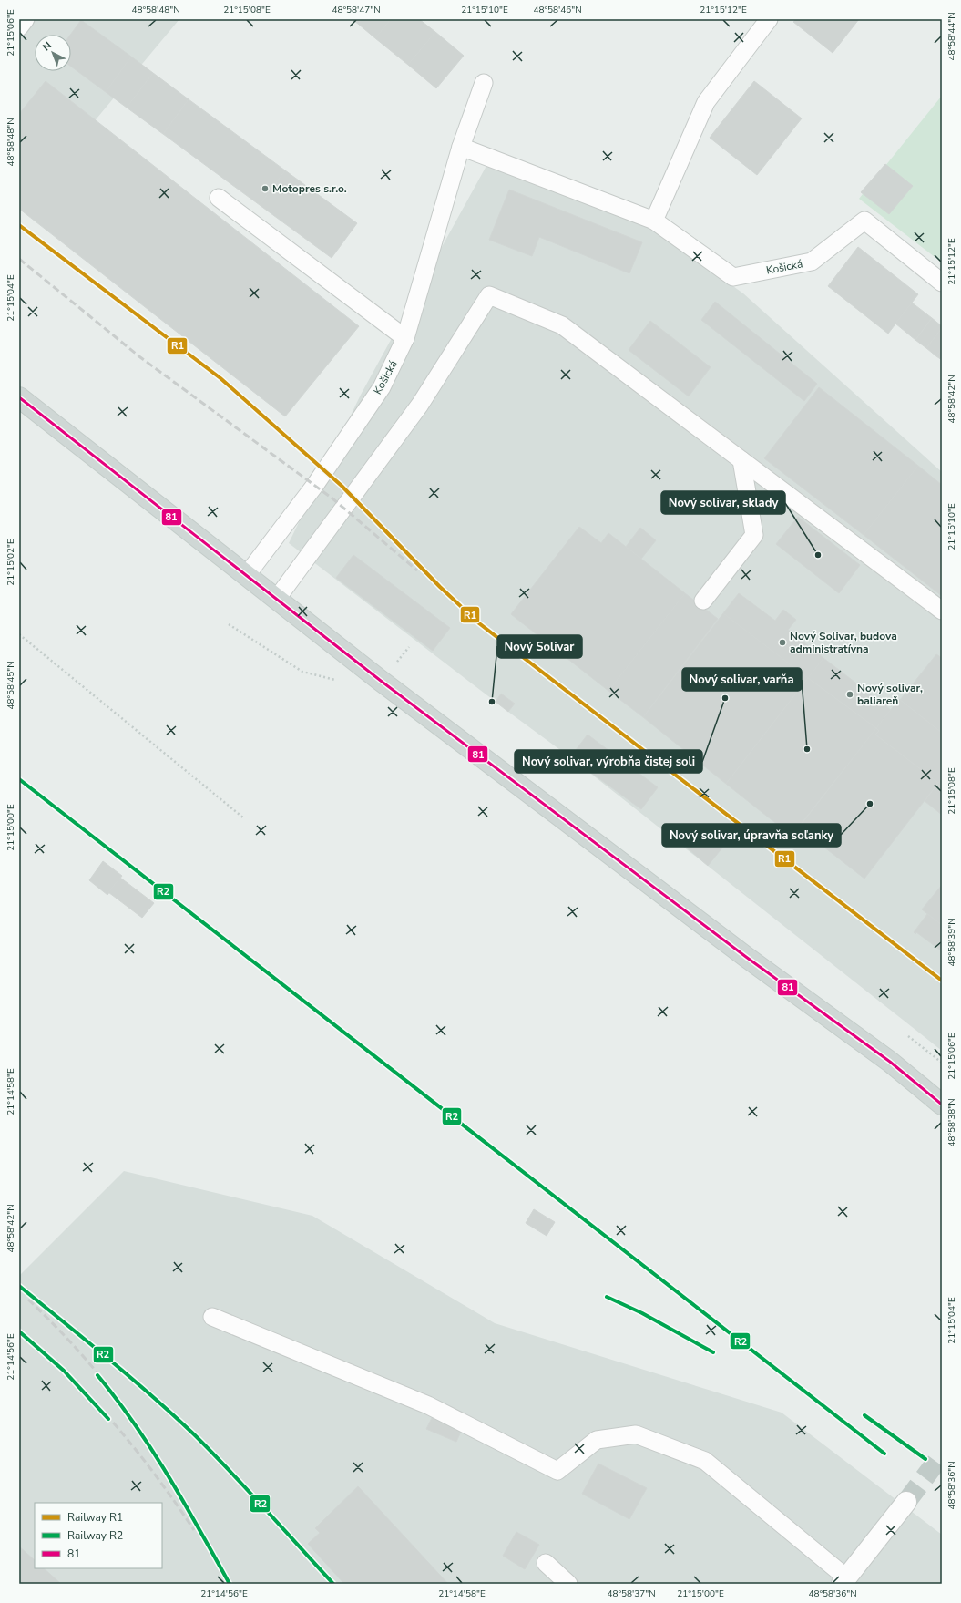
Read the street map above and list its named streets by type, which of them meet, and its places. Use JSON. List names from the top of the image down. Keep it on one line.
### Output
{"streets":{"lane":["Košická"]},"places":["Motopres s.r.o.","Nový solivar, sklady","Nový Solivar, budova administratívna","Nový solivar, baliareň","Nový solivar, výrobňa čistej soli","Nový Solivar","Nový solivar, varňa","Nový solivar, úpravňa soľanky"],"lines":["rail line R1","transit line 81","rail line R2"],"legend":["Railway R1","Railway R2","81"],"north":"top left","coordinates":["48°58'48\"N","21°15'08\"E","48°58'47\"N","21°15'10\"E","48°58'46\"N","21°15'12\"E","21°15'06\"E","48°58'44\"N","21°15'04\"E","48°58'42\"N","21°15'02\"E","48°58'45\"N","21°15'00\"E","48°58'39\"N","21°14'58\"E","48°58'38\"N","21°14'56\"E","48°58'36\"N","48°58'37\"N"]}
